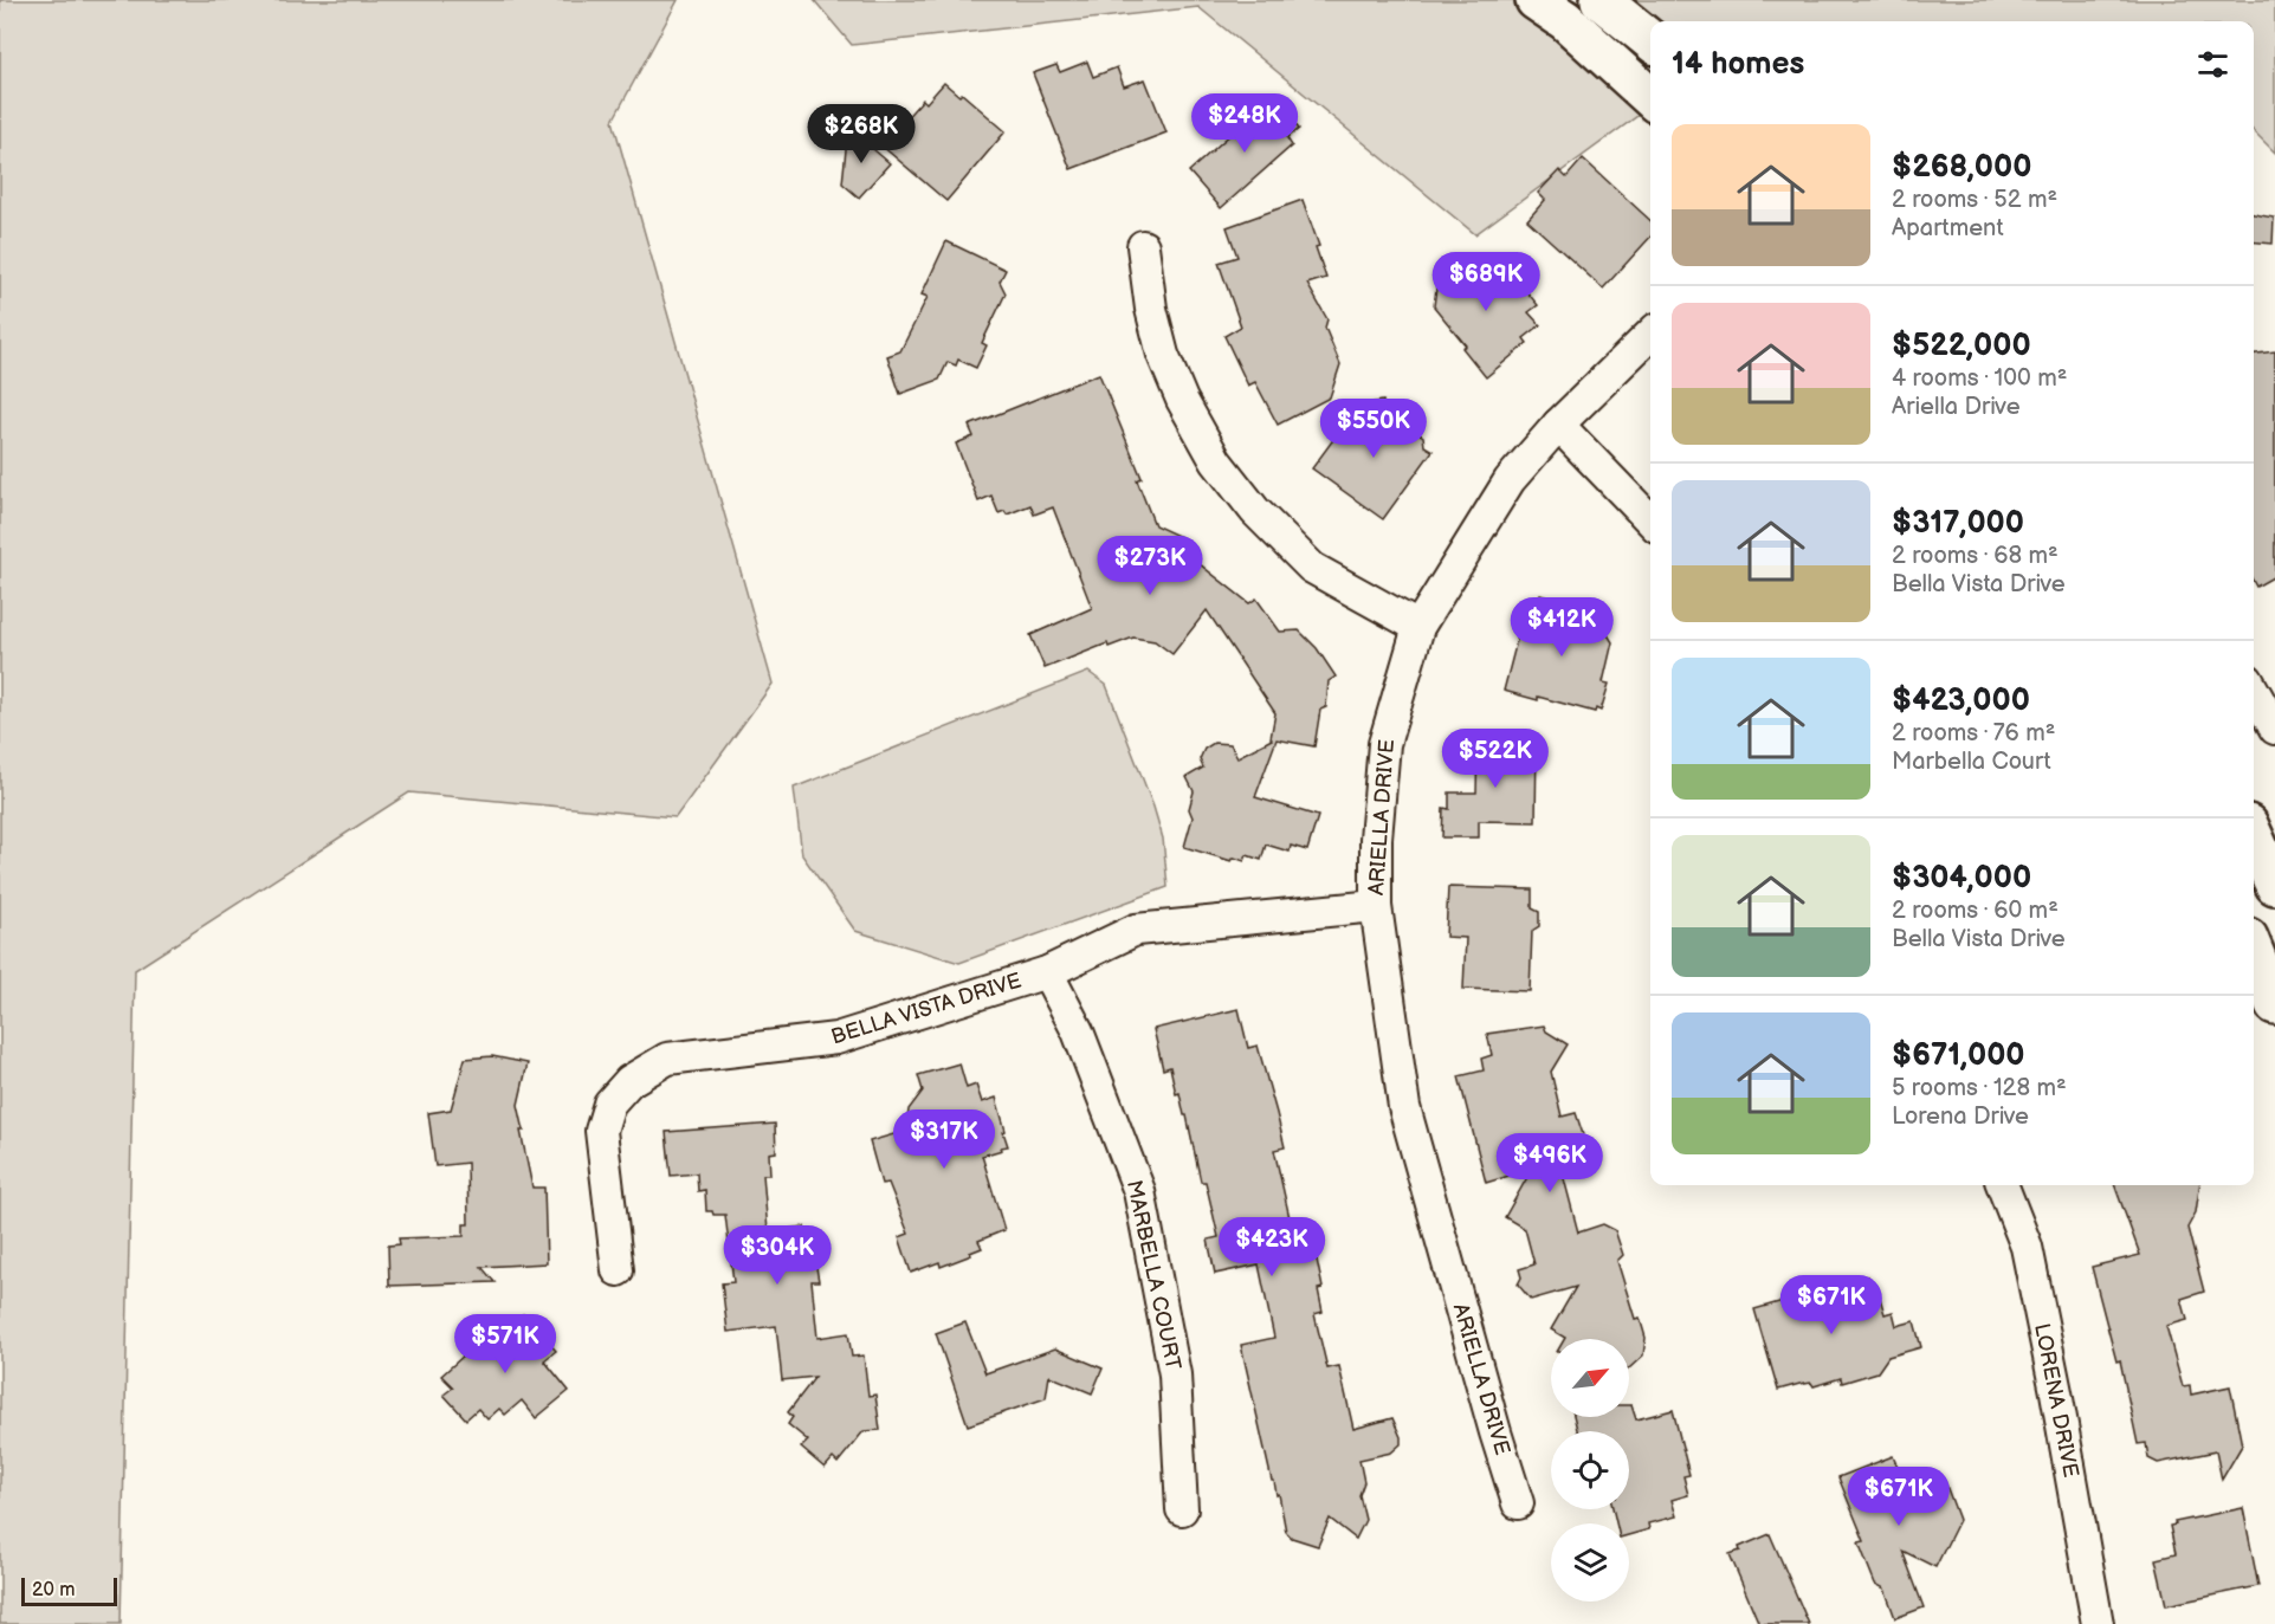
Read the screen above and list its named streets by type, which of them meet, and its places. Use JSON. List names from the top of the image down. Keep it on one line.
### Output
{"streets":{"street":["ARIELLA DRIVE","BELLA VISTA DRIVE","MARBELLA COURT","LORENA DRIVE"]},"crossings":[["ARIELLA DRIVE","BELLA VISTA DRIVE"],["BELLA VISTA DRIVE","MARBELLA COURT"]],"scale_bar":"20 m","north":"top right","page":{"heading":"14 homes","price":["$248K","$268K","$689K","$550K","$273K","$412K","$522K","$317K","$496K","$423K","$304K","$671K","$571K","$671K"],"list":[{"name":"$268,000","note":"2 rooms · 52 m² · Apartment"},{"name":"$522,000","note":"4 rooms · 100 m² · Ariella Drive"},{"name":"$317,000","note":"2 rooms · 68 m² · Bella Vista Drive"},{"name":"$423,000","note":"2 rooms · 76 m² · Marbella Court"},{"name":"$304,000","note":"2 rooms · 60 m² · Bella Vista Drive"},{"name":"$671,000","note":"5 rooms · 128 m² · Lorena Drive"}],"scale":"20 m"}}
